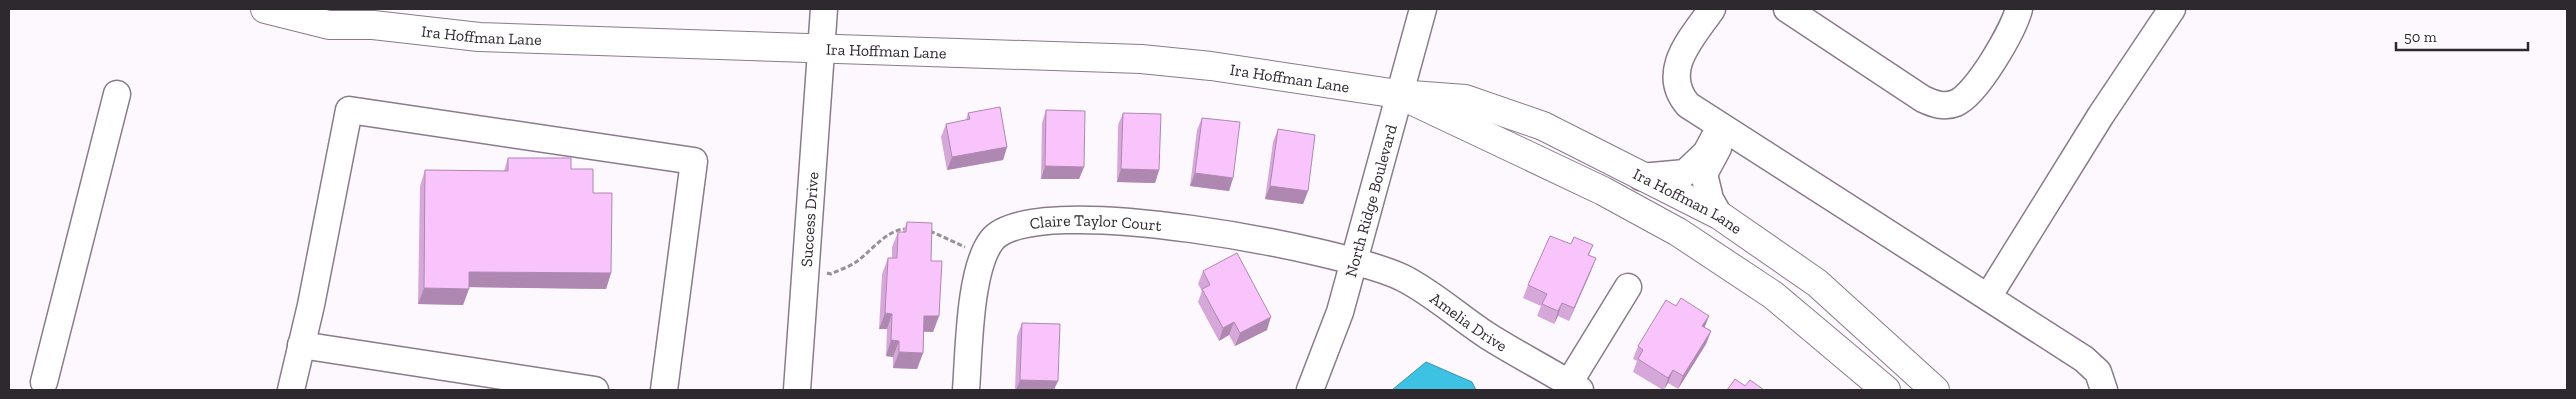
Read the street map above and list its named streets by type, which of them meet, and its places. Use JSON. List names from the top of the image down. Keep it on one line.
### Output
{"streets":{"main road":["Ira Hoffman Lane"],"street":["North Ridge Boulevard","Success Drive","Claire Taylor Court","Amelia Drive"]},"crossings":[["Ira Hoffman Lane","North Ridge Boulevard"],["Ira Hoffman Lane","Success Drive"],["North Ridge Boulevard","Claire Taylor Court"],["North Ridge Boulevard","Amelia Drive"],["Claire Taylor Court","Amelia Drive"]],"scale_bar":"50 m"}
